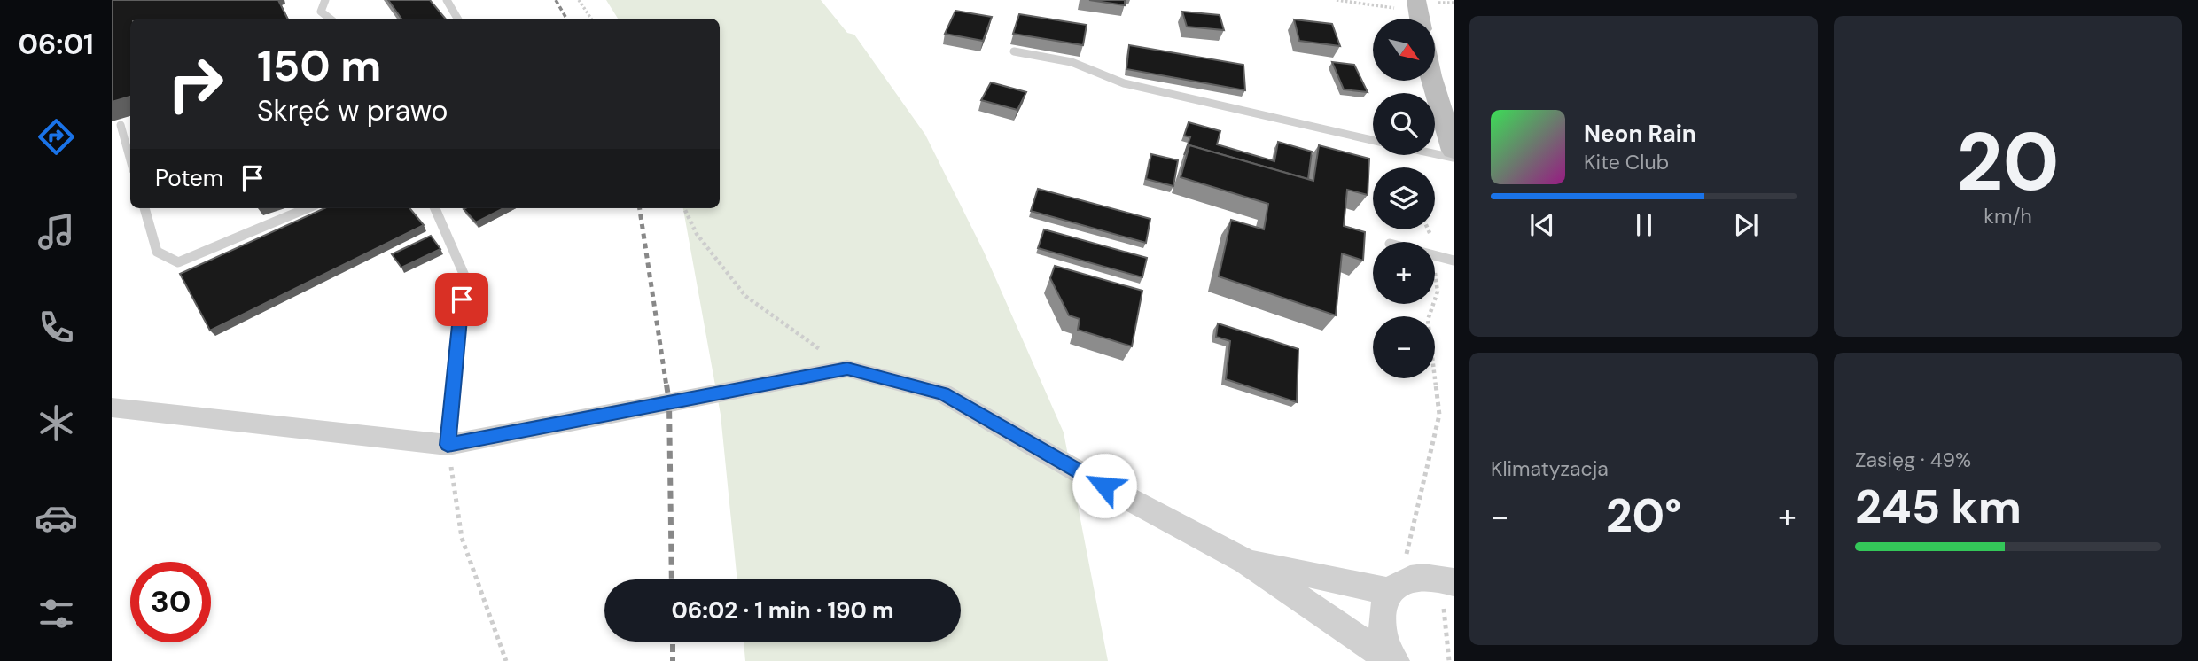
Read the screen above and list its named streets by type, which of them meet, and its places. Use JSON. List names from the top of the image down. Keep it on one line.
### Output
{"north":"bottom right","page":{"tabs":"06:01","tile":[["20","km/h"],"Klimatyzacja",["Zasięg · 49%","245 km"]],"map_buttons":["+","−"],"turn":["150 m","Skręć w prawo"],"song":["Neon Rain","Kite Club"],"then":"Potem","heat":["−","20°","+"],"limit":"30","trip":"06:02 · 1 min · 190 m"}}
